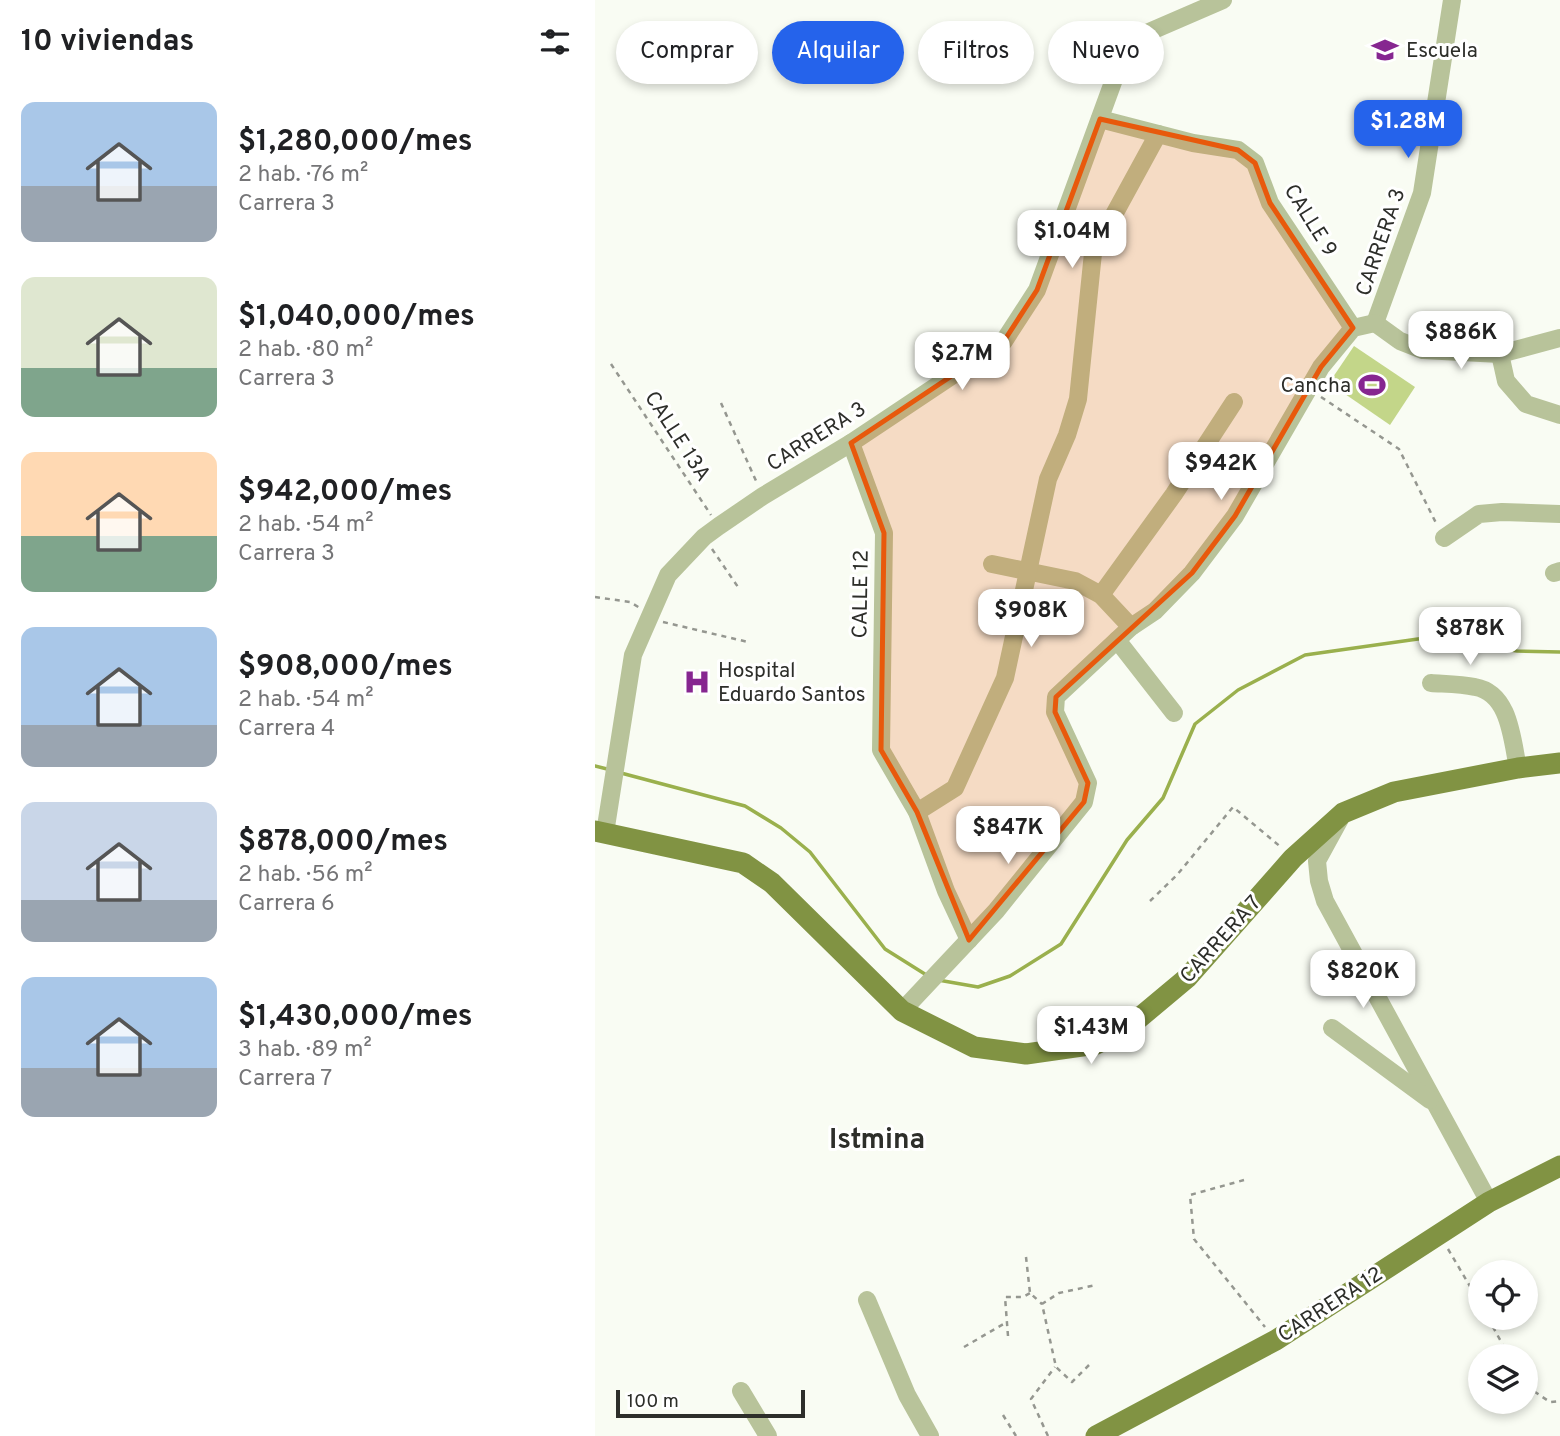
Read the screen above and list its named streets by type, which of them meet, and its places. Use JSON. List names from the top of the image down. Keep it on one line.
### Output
{"streets":{"main road":["CARRERA 7","CARRERA 12"],"street":["CALLE 9","CARRERA 3","CALLE 12"],"path":["CALLE 13A"]},"crossings":[["CALLE 9","CARRERA 3"],["CARRERA 3","CALLE 13A"],["CARRERA 3","CALLE 12"],["CARRERA 3","CARRERA 7"]],"districts":["Istmina"],"places":{"school or university":["Escuela"],"sports":["Cancha"],"hospital":["Hospital Eduardo Santos"]},"scale_bar":"100 m","page":{"heading":"10 viviendas","chip":["Comprar","Alquilar","Filtros","Nuevo"],"list":[{"name":"$1,280,000/mes","note":"2 hab. · 76 m² · Carrera 3"},{"name":"$1,040,000/mes","note":"2 hab. · 80 m² · Carrera 3"},{"name":"$942,000/mes","note":"2 hab. · 54 m² · Carrera 3"},{"name":"$908,000/mes","note":"2 hab. · 54 m² · Carrera 4"},{"name":"$878,000/mes","note":"2 hab. · 56 m² · Carrera 6"},{"name":"$1,430,000/mes","note":"3 hab. · 89 m² · Carrera 7"}],"price":["$1.28M","$1.04M","$886K","$2.7M","$942K","$908K","$878K","$847K","$820K","$1.43M"],"scale":"100 m"}}
